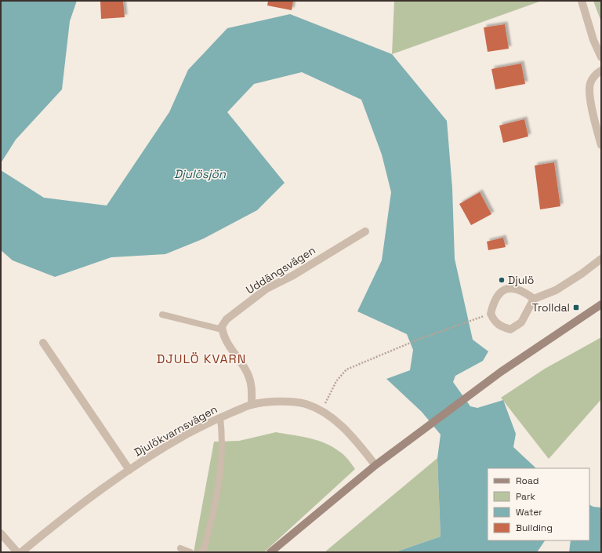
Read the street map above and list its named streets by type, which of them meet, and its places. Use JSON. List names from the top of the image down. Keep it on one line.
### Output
{"streets":{"street":["Uddängsvägen","Djulökvarnsvägen"]},"districts":["DJULÖ KVARN"],"water":["Djulösjön"],"places":{"other":["Djulö"],"transit":["Trolldal"]},"legend":["Road","Park","Water","Building"]}
